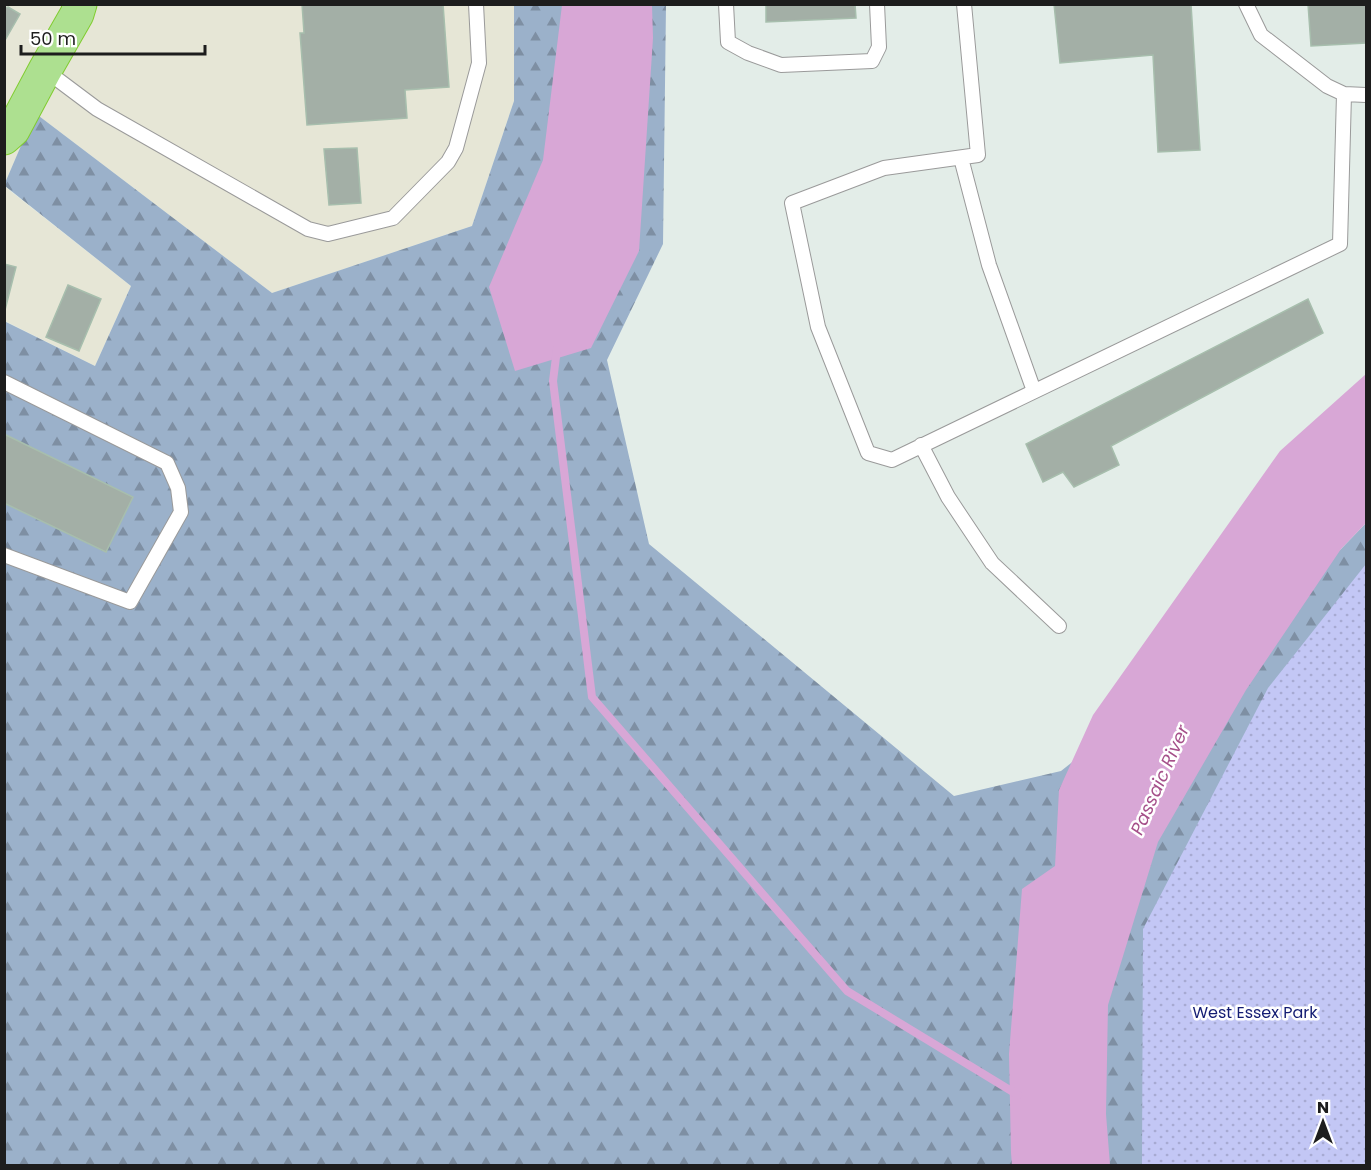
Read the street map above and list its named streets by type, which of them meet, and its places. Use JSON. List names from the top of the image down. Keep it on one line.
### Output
{"water":["Passaic River"],"parks":["West Essex Park"],"scale_bar":"50 m","north":"top"}
